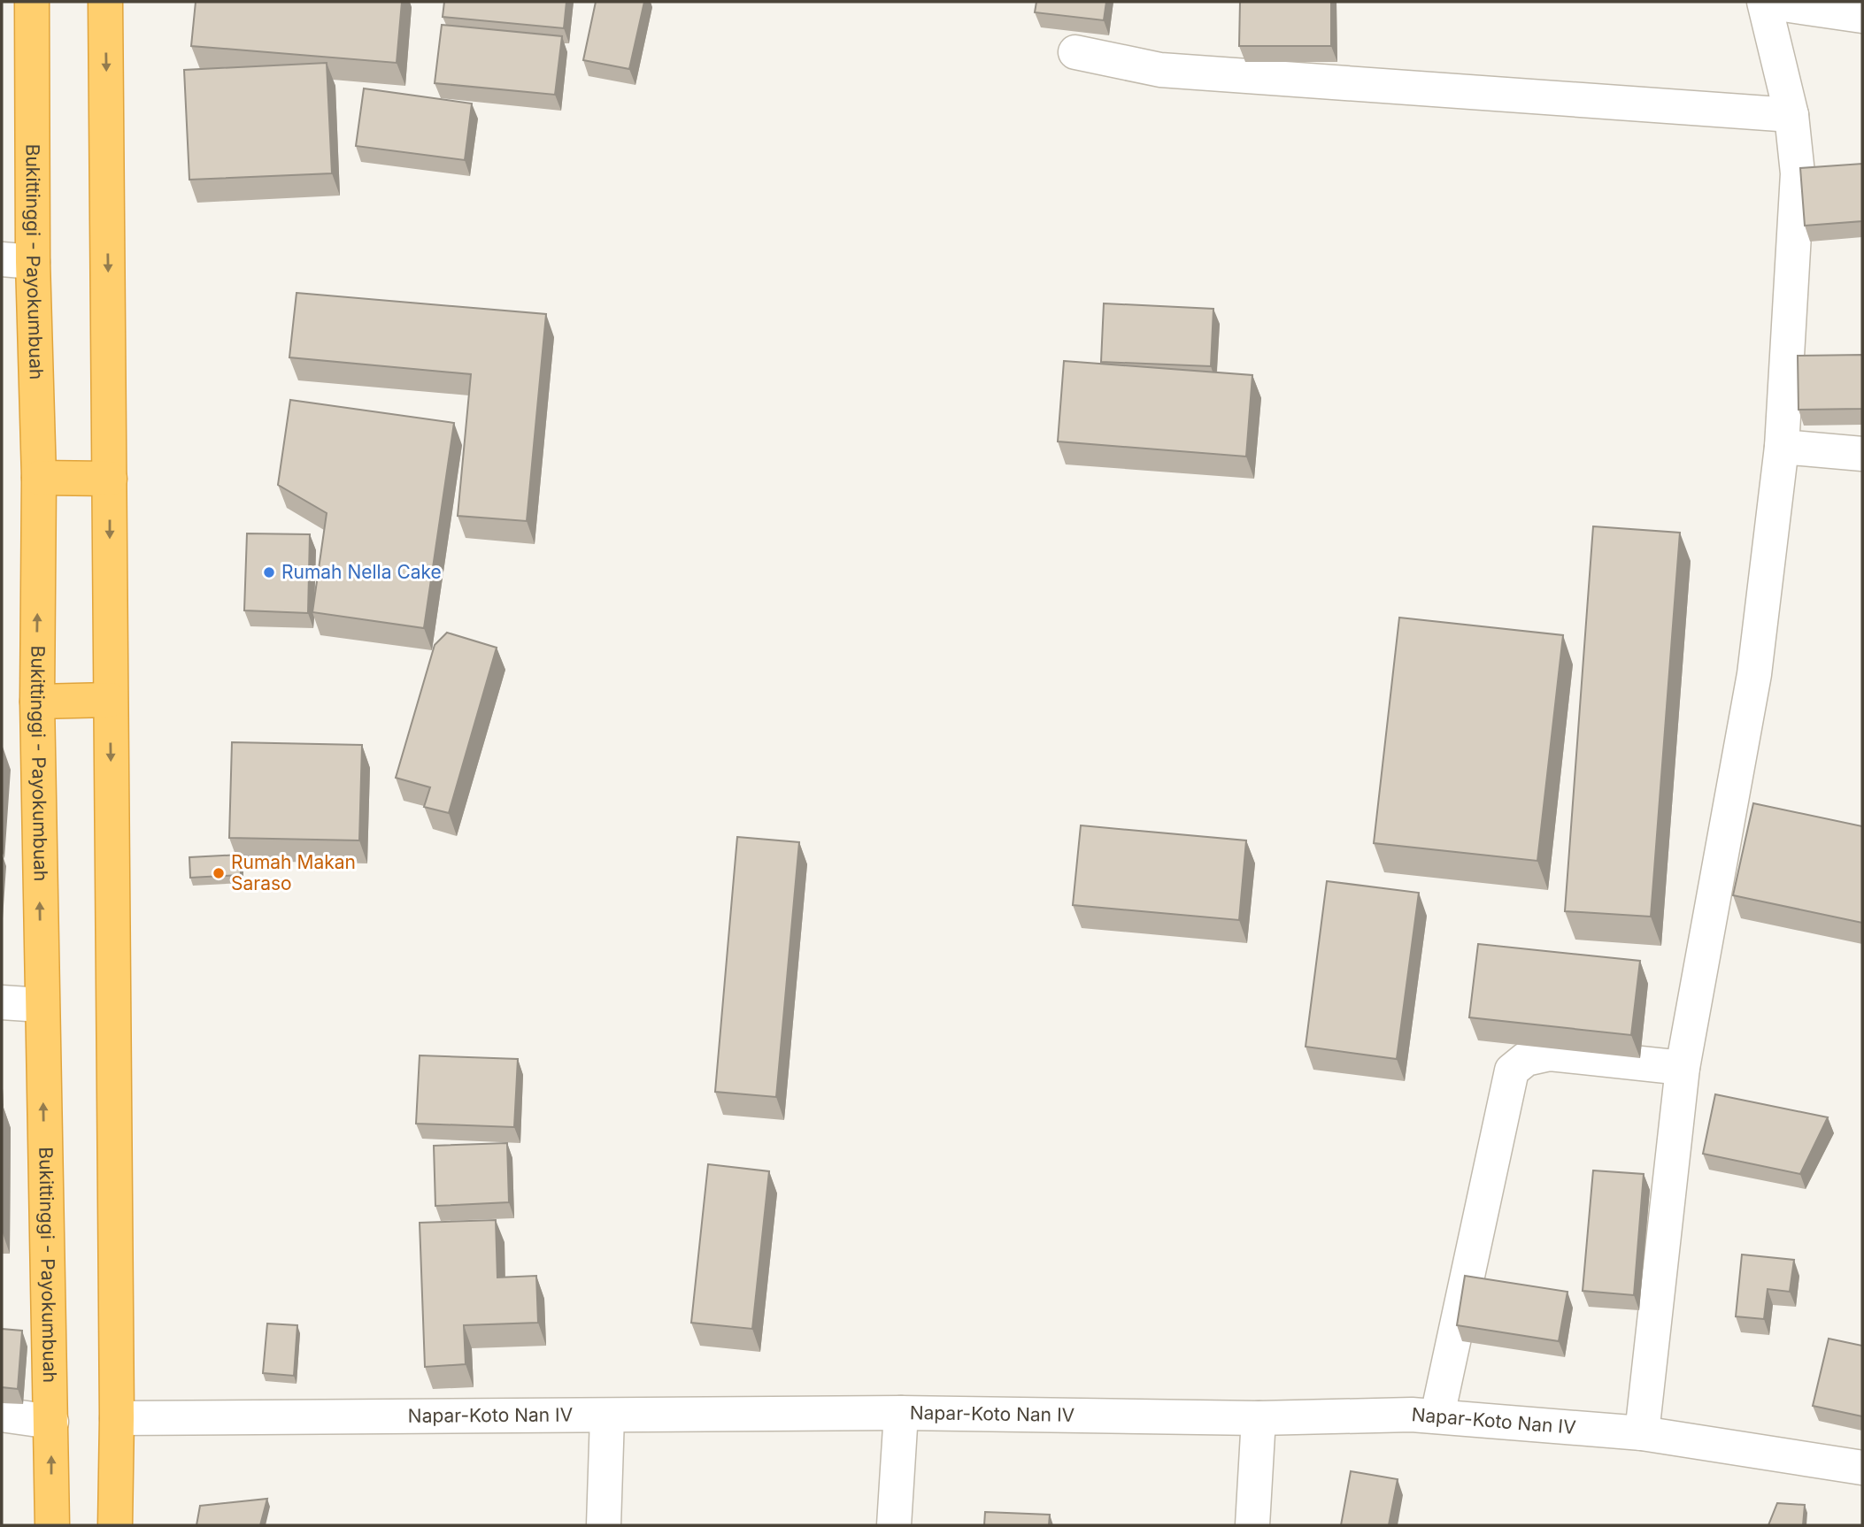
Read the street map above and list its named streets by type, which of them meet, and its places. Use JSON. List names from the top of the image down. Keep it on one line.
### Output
{"streets":{"highway":["Bukittinggi - Payokumbuah"],"street":["Napar-Koto Nan IV"]},"places":["Rumah Nella Cake","Rumah Makan Saraso"]}
